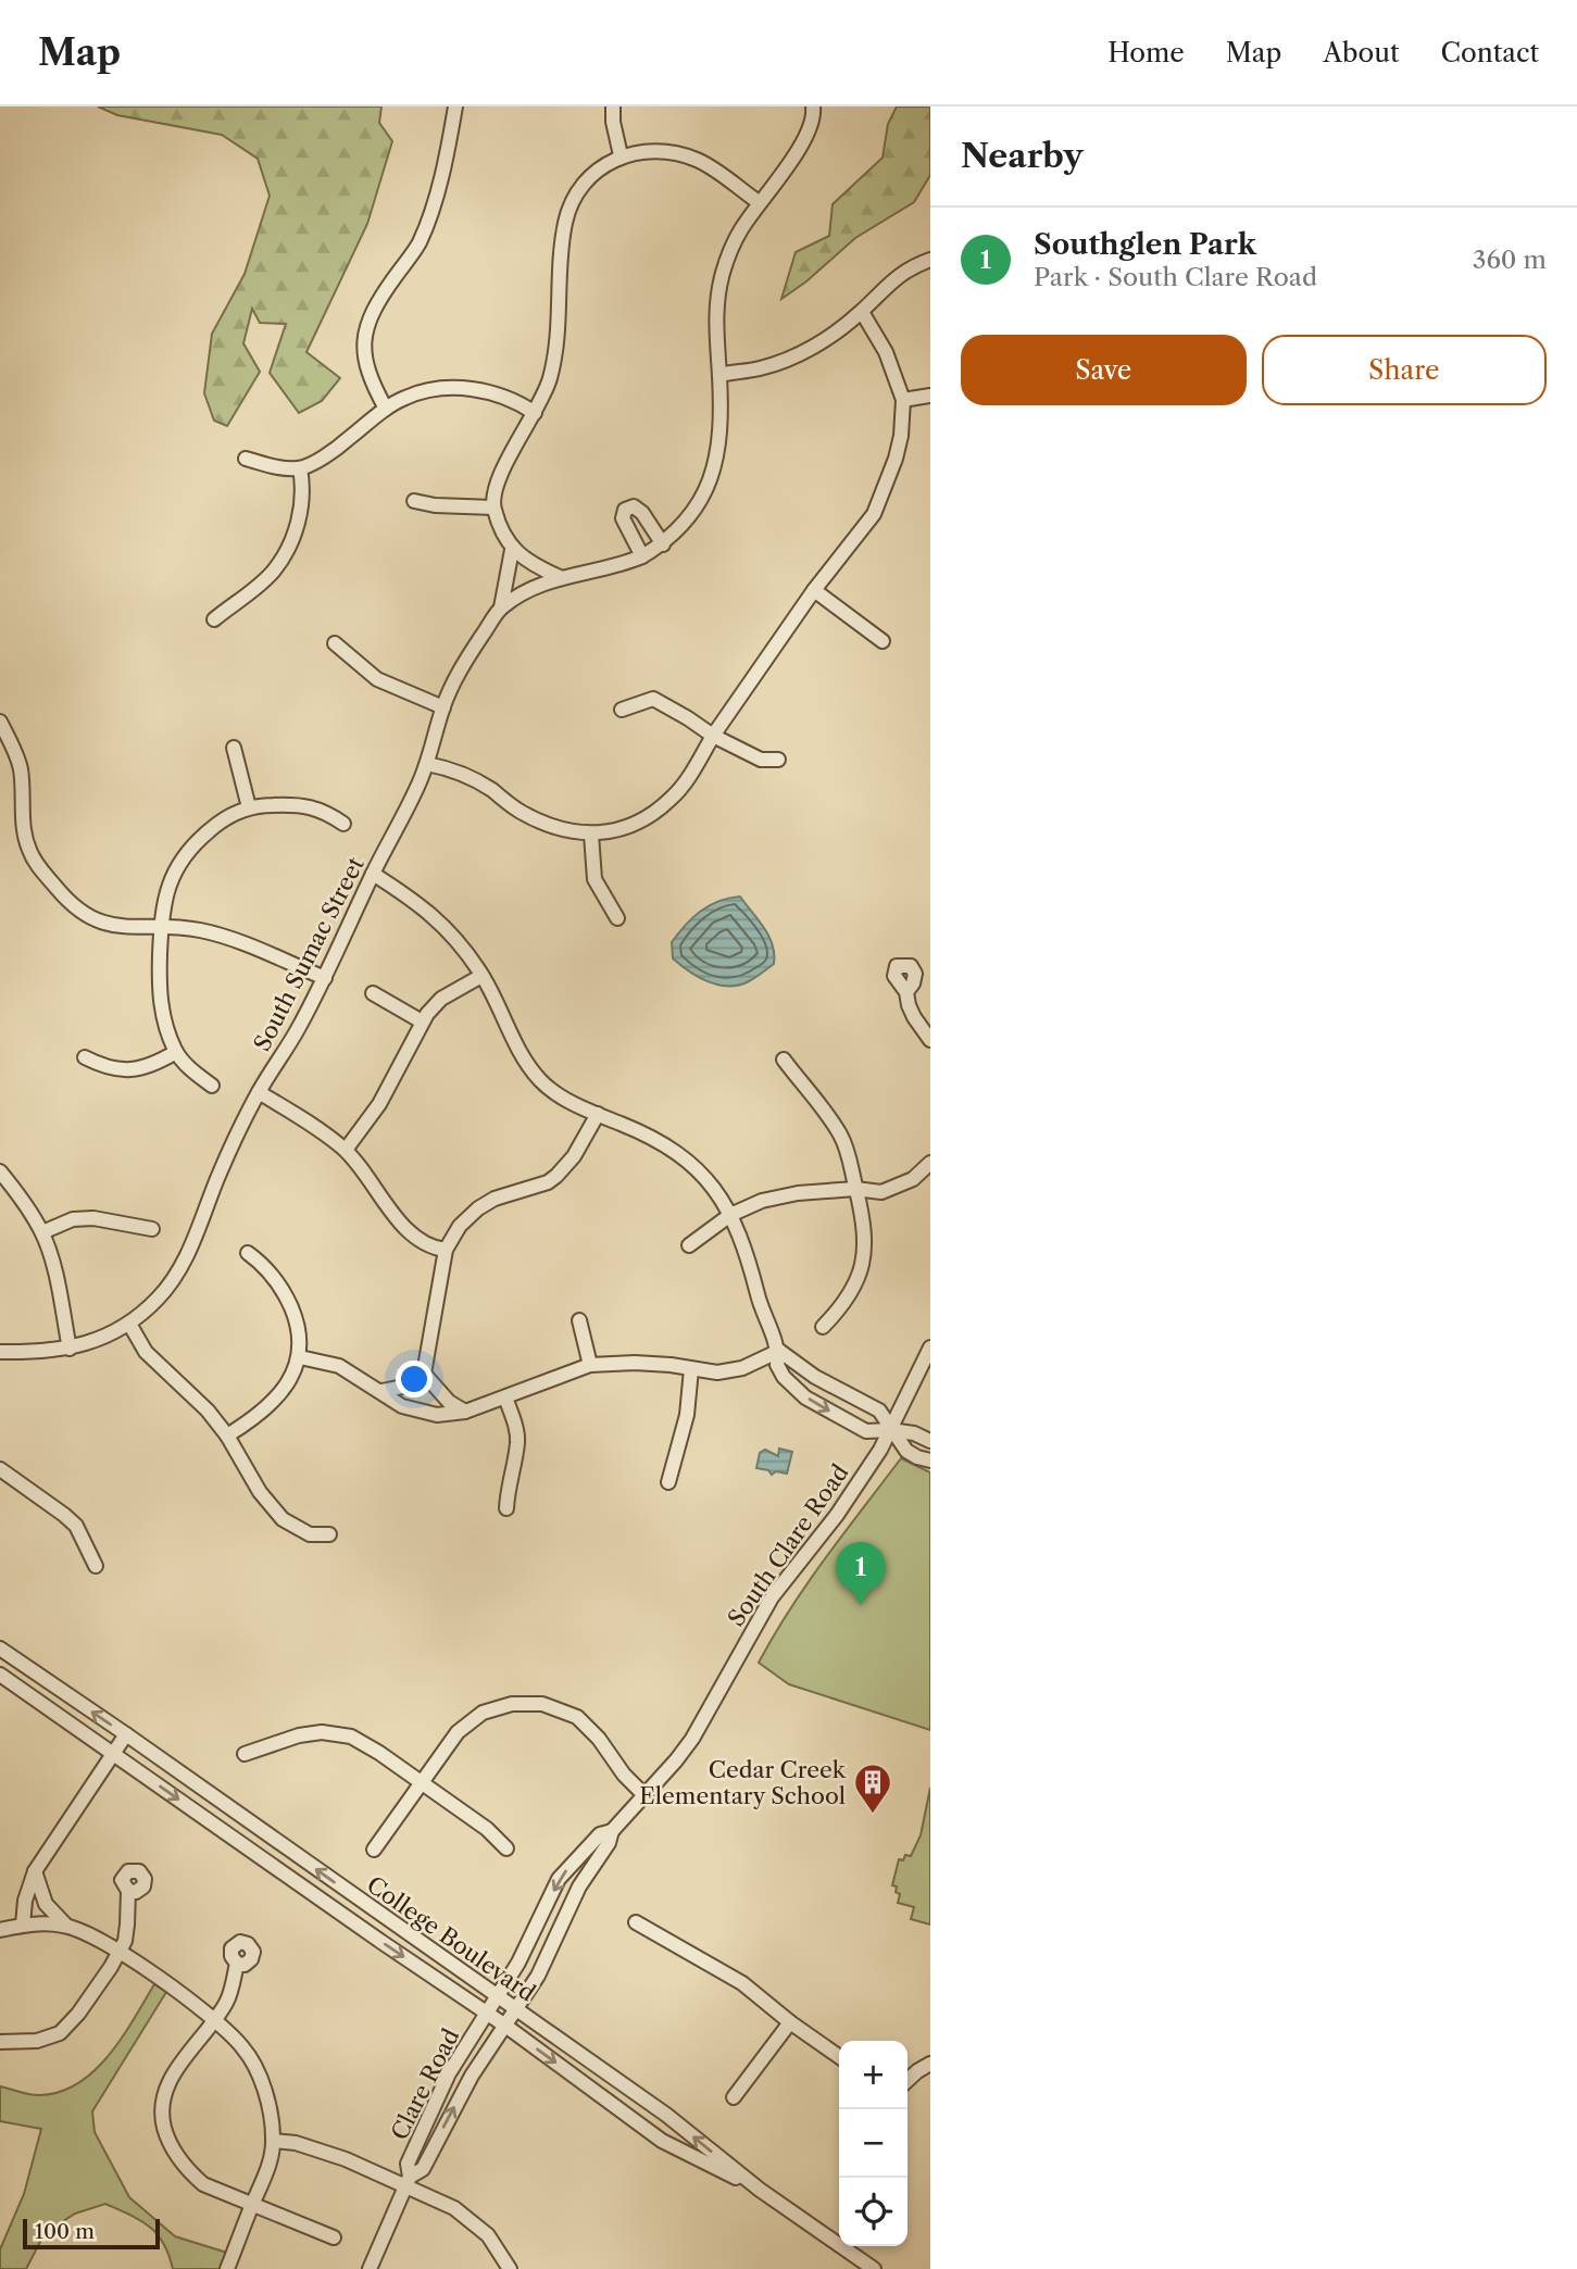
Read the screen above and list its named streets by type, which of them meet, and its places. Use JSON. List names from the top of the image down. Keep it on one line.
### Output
{"streets":{"street":["South Sumac Street","South Clare Road","College Boulevard","Clare Road"]},"crossings":[["South Clare Road","College Boulevard"],["South Clare Road","Clare Road"],["College Boulevard","Clare Road"]],"places":{"building":["Cedar Creek Elementary School"]},"scale_bar":"100 m","page":{"header":"Map","nav":["Home","Map","About","Contact"],"heading":"Nearby","list":[{"mark":"1","name":"Southglen Park","note":"Park · South Clare Road","value":"360 m"}],"buttons":["Save","Share"],"pins":"1","map_buttons":["+","−"],"scale":"100 m"}}
